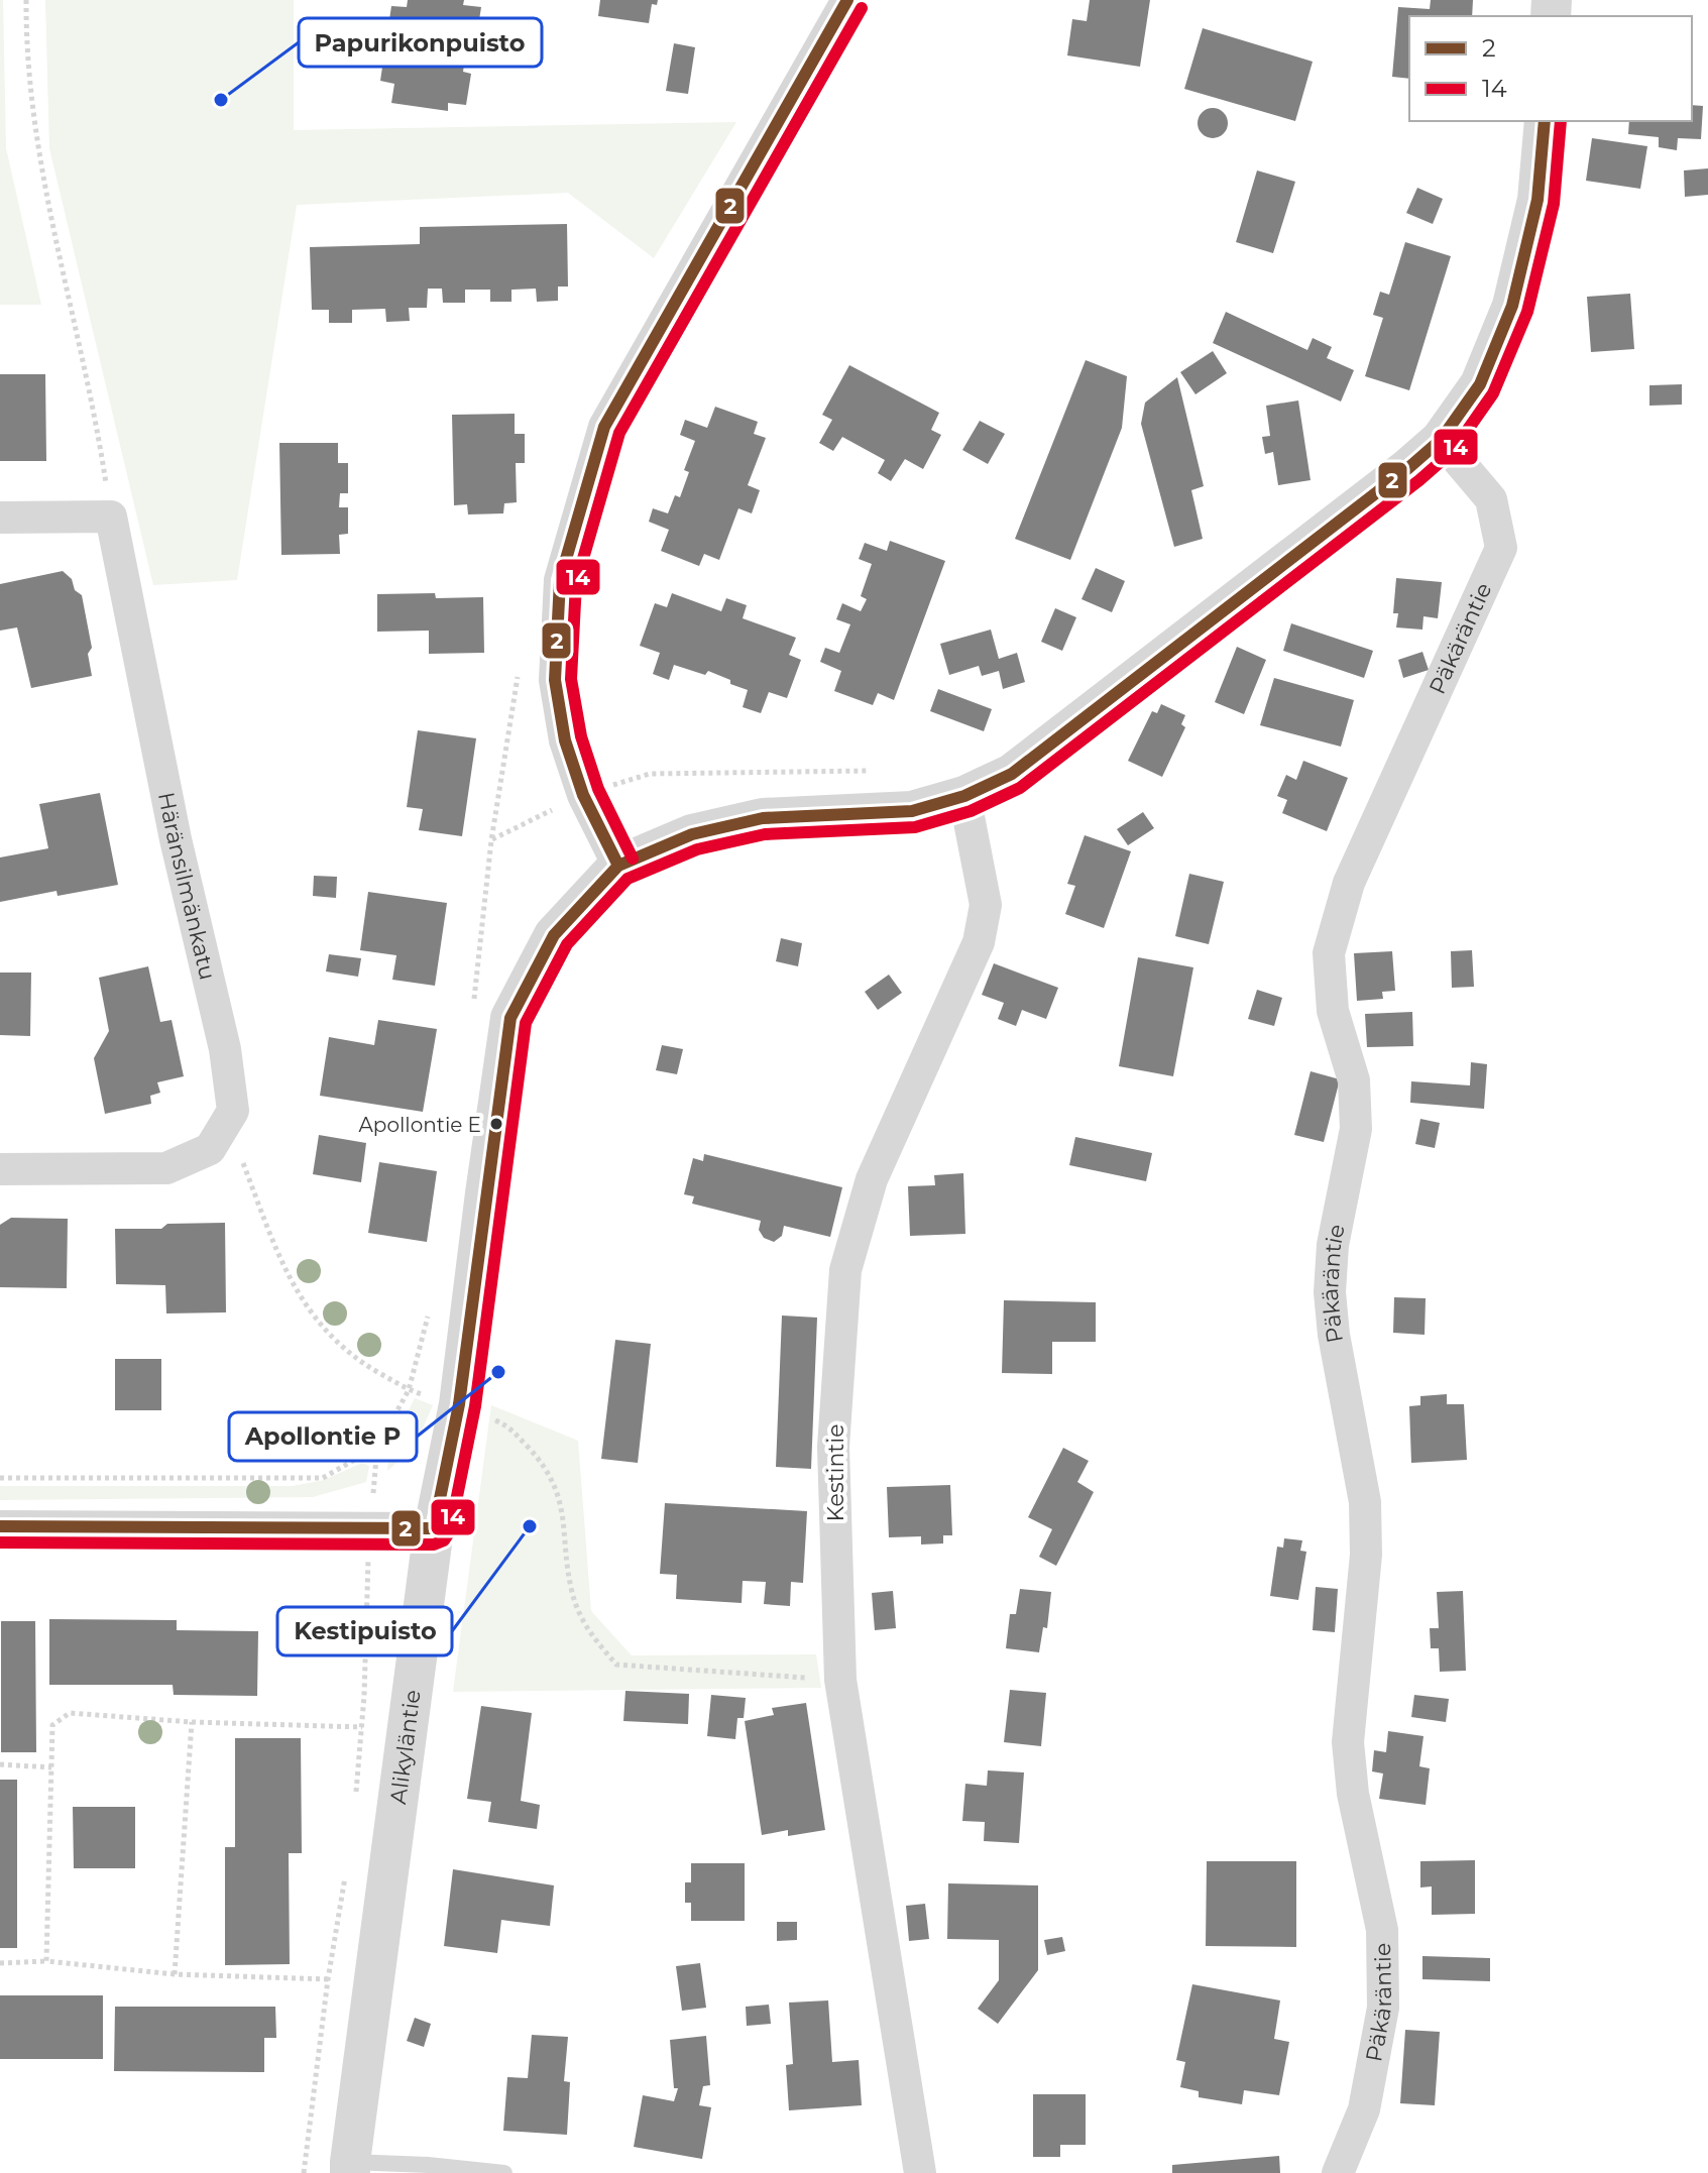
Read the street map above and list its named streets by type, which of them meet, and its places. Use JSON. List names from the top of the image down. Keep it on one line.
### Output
{"streets":{"street":["Päkäräntie","Häränsilmänkatu","Kestintie","Alikyläntie"]},"crossings":[["Päkäräntie","Alikyläntie"],["Kestintie","Alikyläntie"]],"places":["Papurikonpuisto","Apollontie E","Apollontie P","Kestipuisto"],"lines":["transit line 2","transit line 14"],"legend":["2","14"]}
